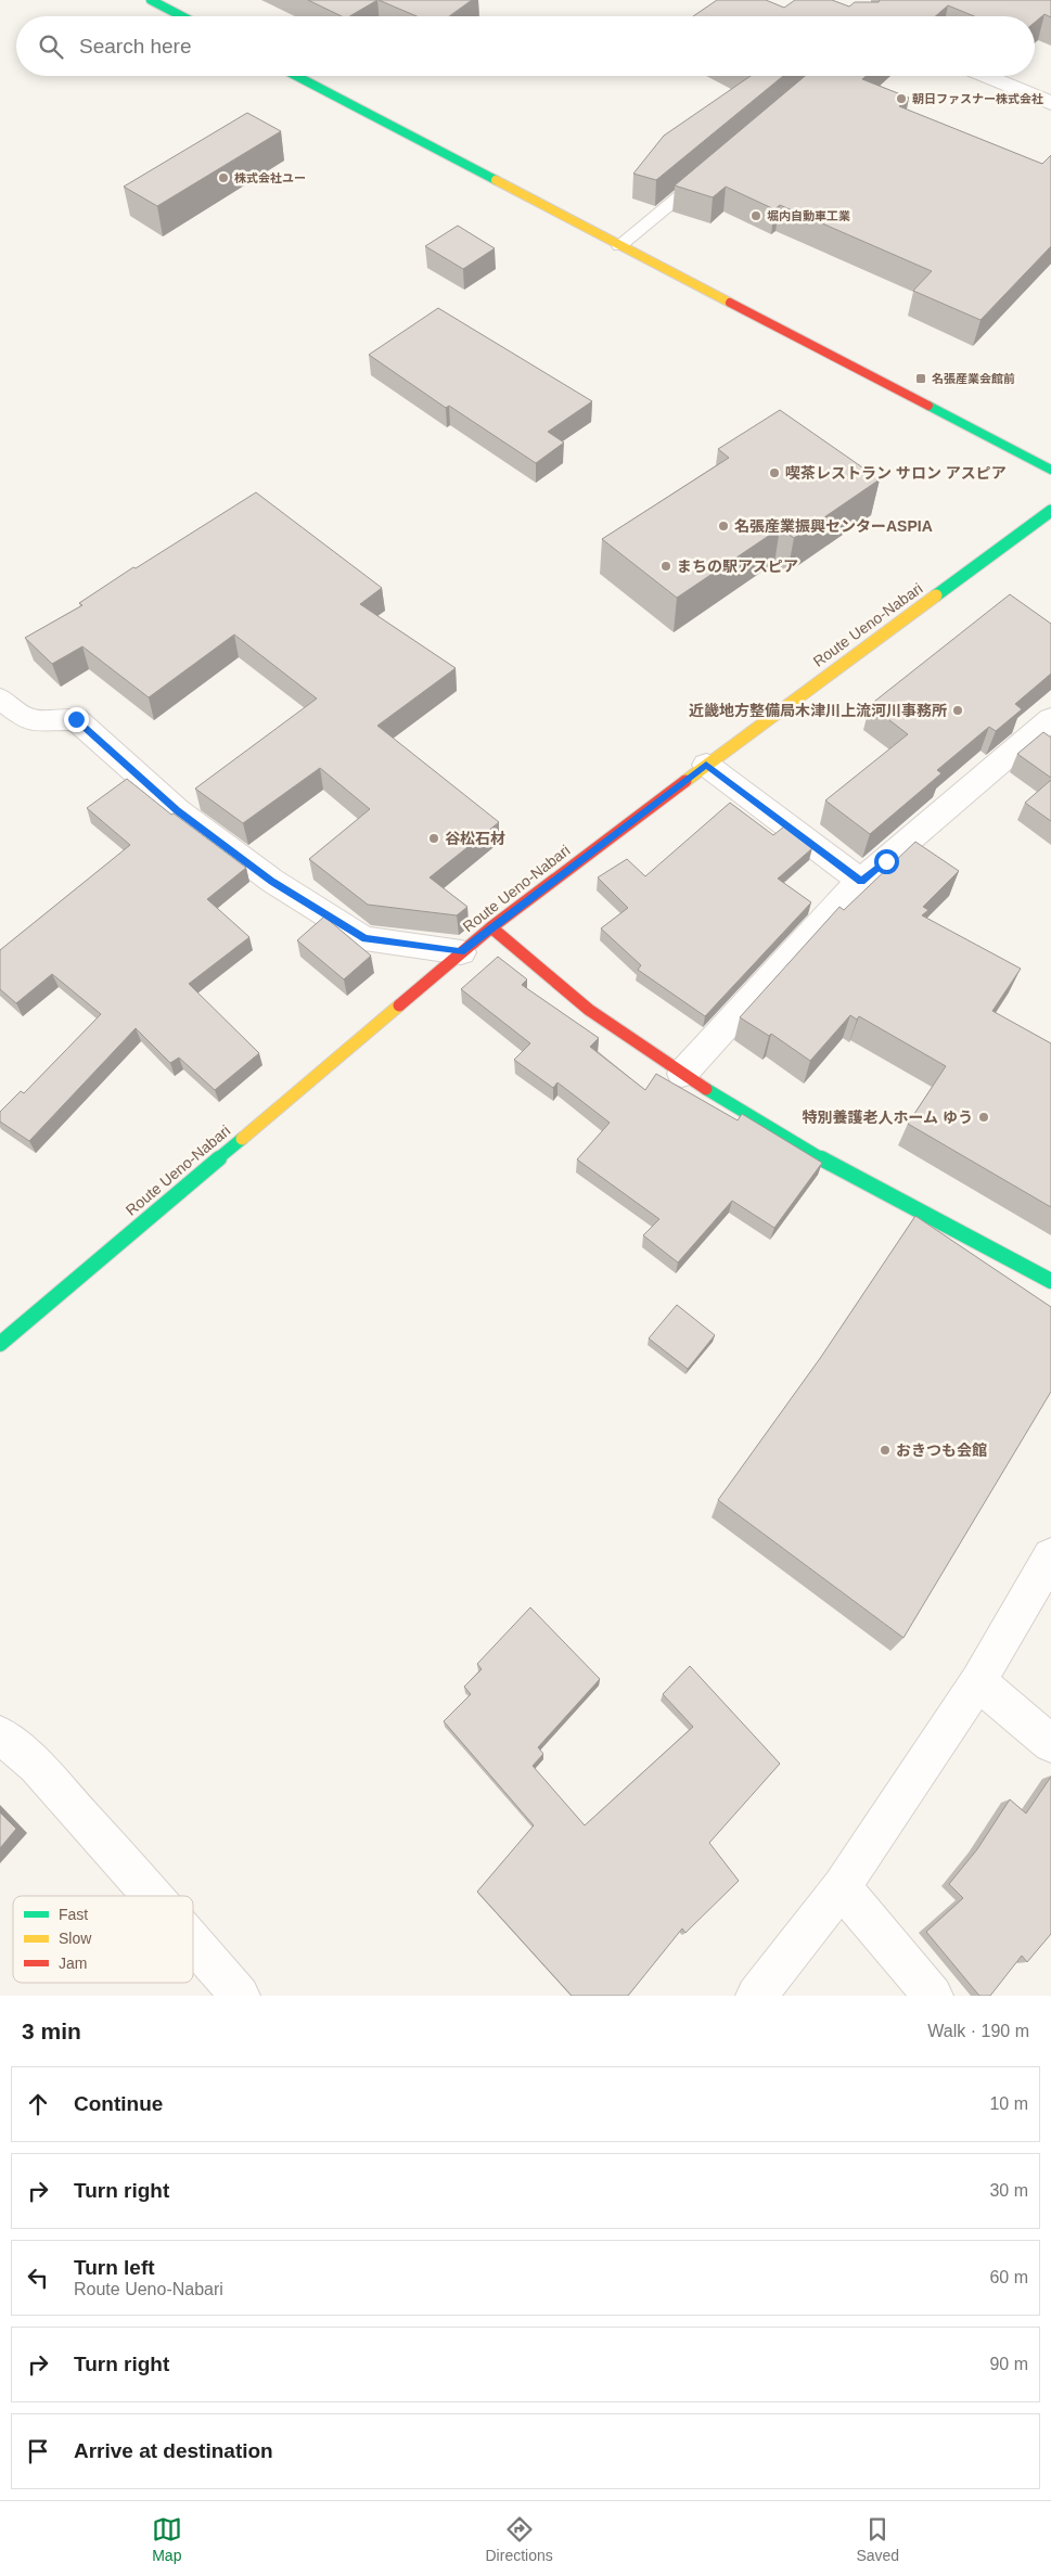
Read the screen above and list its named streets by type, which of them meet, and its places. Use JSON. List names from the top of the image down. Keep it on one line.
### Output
{"streets":{"street":["Route Ueno-Nabari"]},"places":{"other":["朝日ファスナー株式会社","株式会社ユー","堀内自動車工業","喫茶レストラン サロン アスピア","名張産業振興センターASPIA","まちの駅アスピア","近畿地方整備局木津川上流河川事務所","谷松石材","特別養護老人ホーム ゆう","おきつも会館"],"transit":["名張産業会館前"]},"legend":["Fast","Slow","Jam"],"page":{"search":"Search here","heading":["3 min","Walk · 190 m"],"list":[["Continue","10 m"],["Turn right","30 m"],["Turn left","Route Ueno-Nabari","60 m"],["Turn right","90 m"],"Arrive at destination"],"nav":["Map","Directions","Saved"]}}
